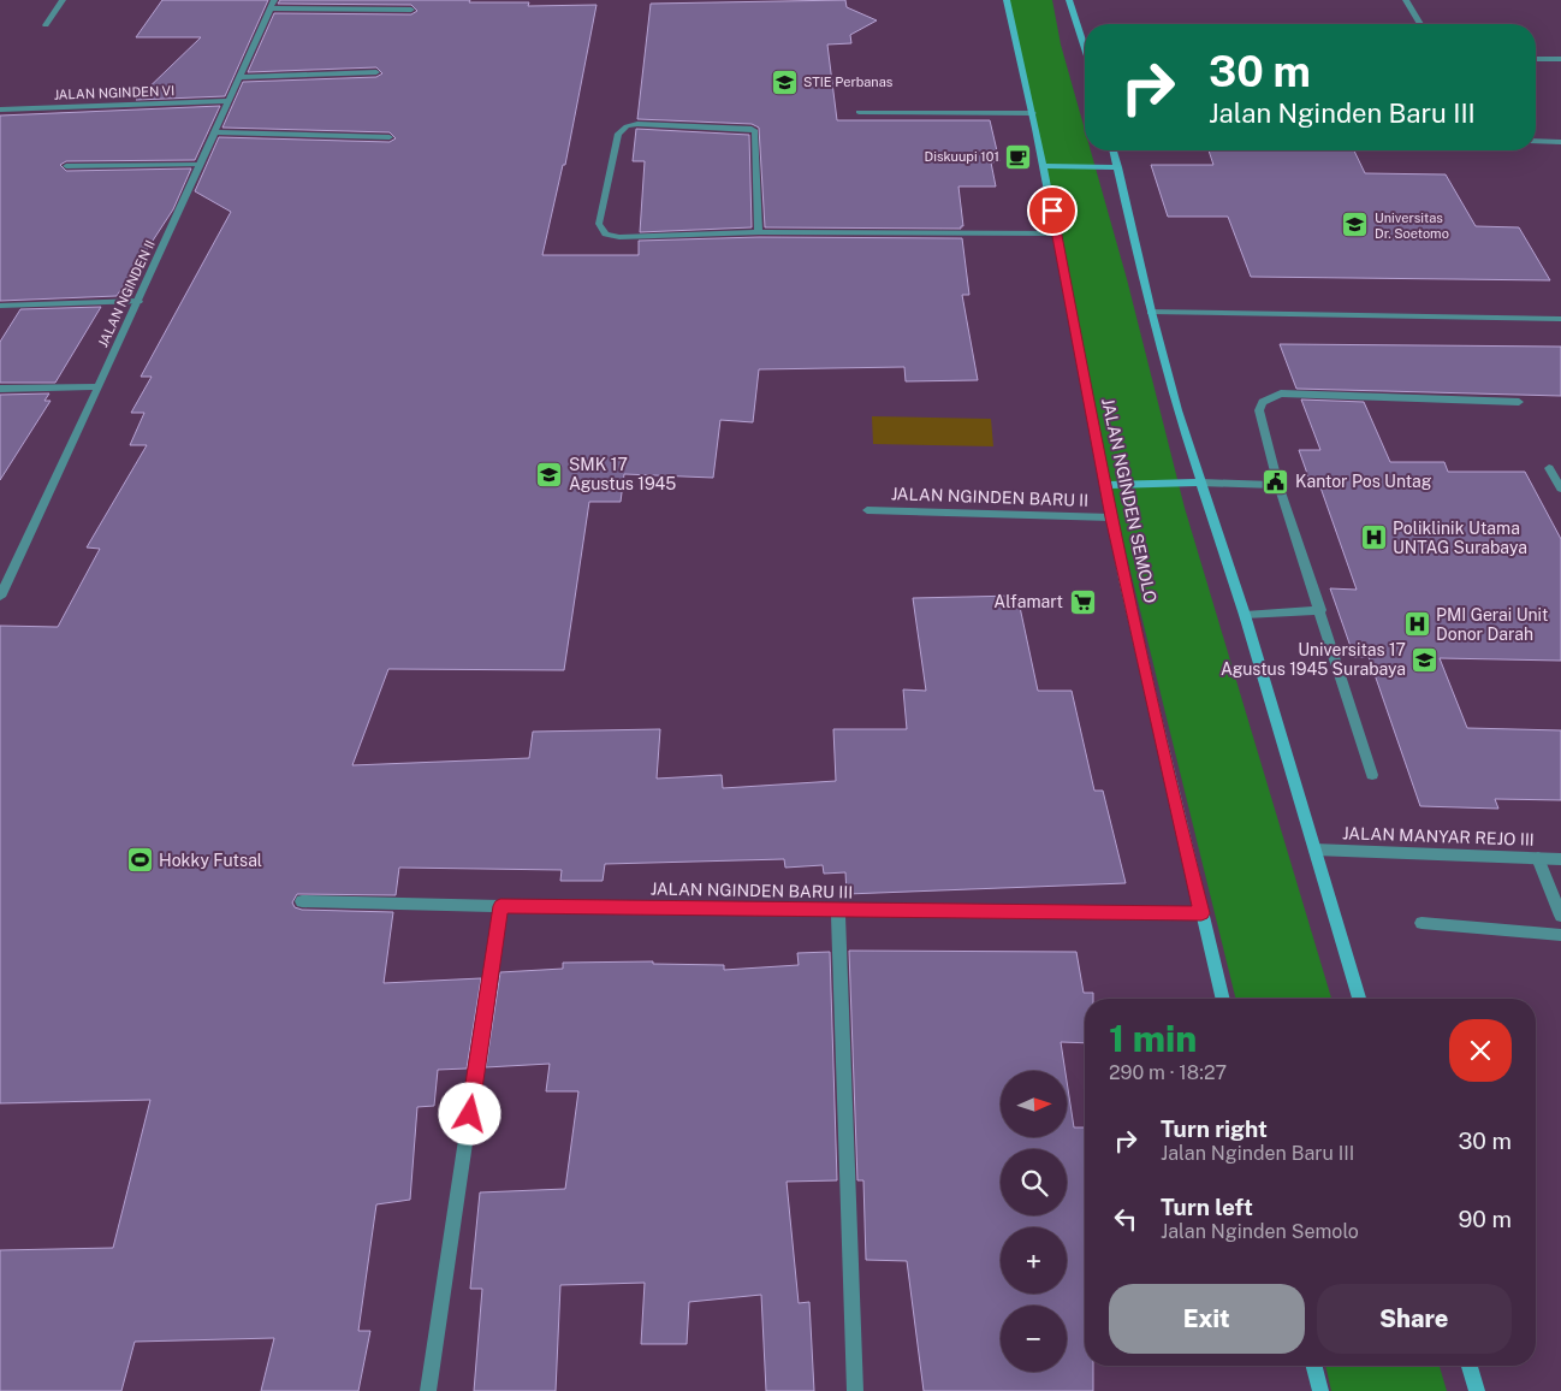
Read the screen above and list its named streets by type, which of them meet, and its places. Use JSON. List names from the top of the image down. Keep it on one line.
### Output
{"streets":{"main road":["JALAN NGINDEN SEMOLO"],"street":["JALAN NGINDEN VI","JALAN NGINDEN II","JALAN NGINDEN BARU II","JALAN MANYAR REJO III","JALAN NGINDEN BARU III"]},"crossings":[["JALAN NGINDEN VI","JALAN NGINDEN II"],["JALAN NGINDEN BARU II","JALAN NGINDEN SEMOLO"],["JALAN NGINDEN SEMOLO","JALAN NGINDEN BARU III"]],"places":{"school or university":["STIE Perbanas","Universitas Dr. Soetomo","SMK 17 Agustus 1945","Universitas 17 Agustus 1945 Surabaya"],"cafe":["Diskuupi 101"],"public building":["Kantor Pos Untag"],"hospital":["Poliklinik Utama UNTAG Surabaya","PMI Gerai Unit Donor Darah"],"supermarket":["Alfamart"],"sports":["Hokky Futsal"]},"north":"right","page":{"turn":["30 m","Jalan Nginden Baru III"],"heading":["1 min","290 m · 18:27"],"map_buttons":["+","−"],"list":[{"name":"Turn right","note":"Jalan Nginden Baru III","value":"30 m"},{"name":"Turn left","note":"Jalan Nginden Semolo","value":"90 m"}],"buttons":["Exit","Share"]}}
